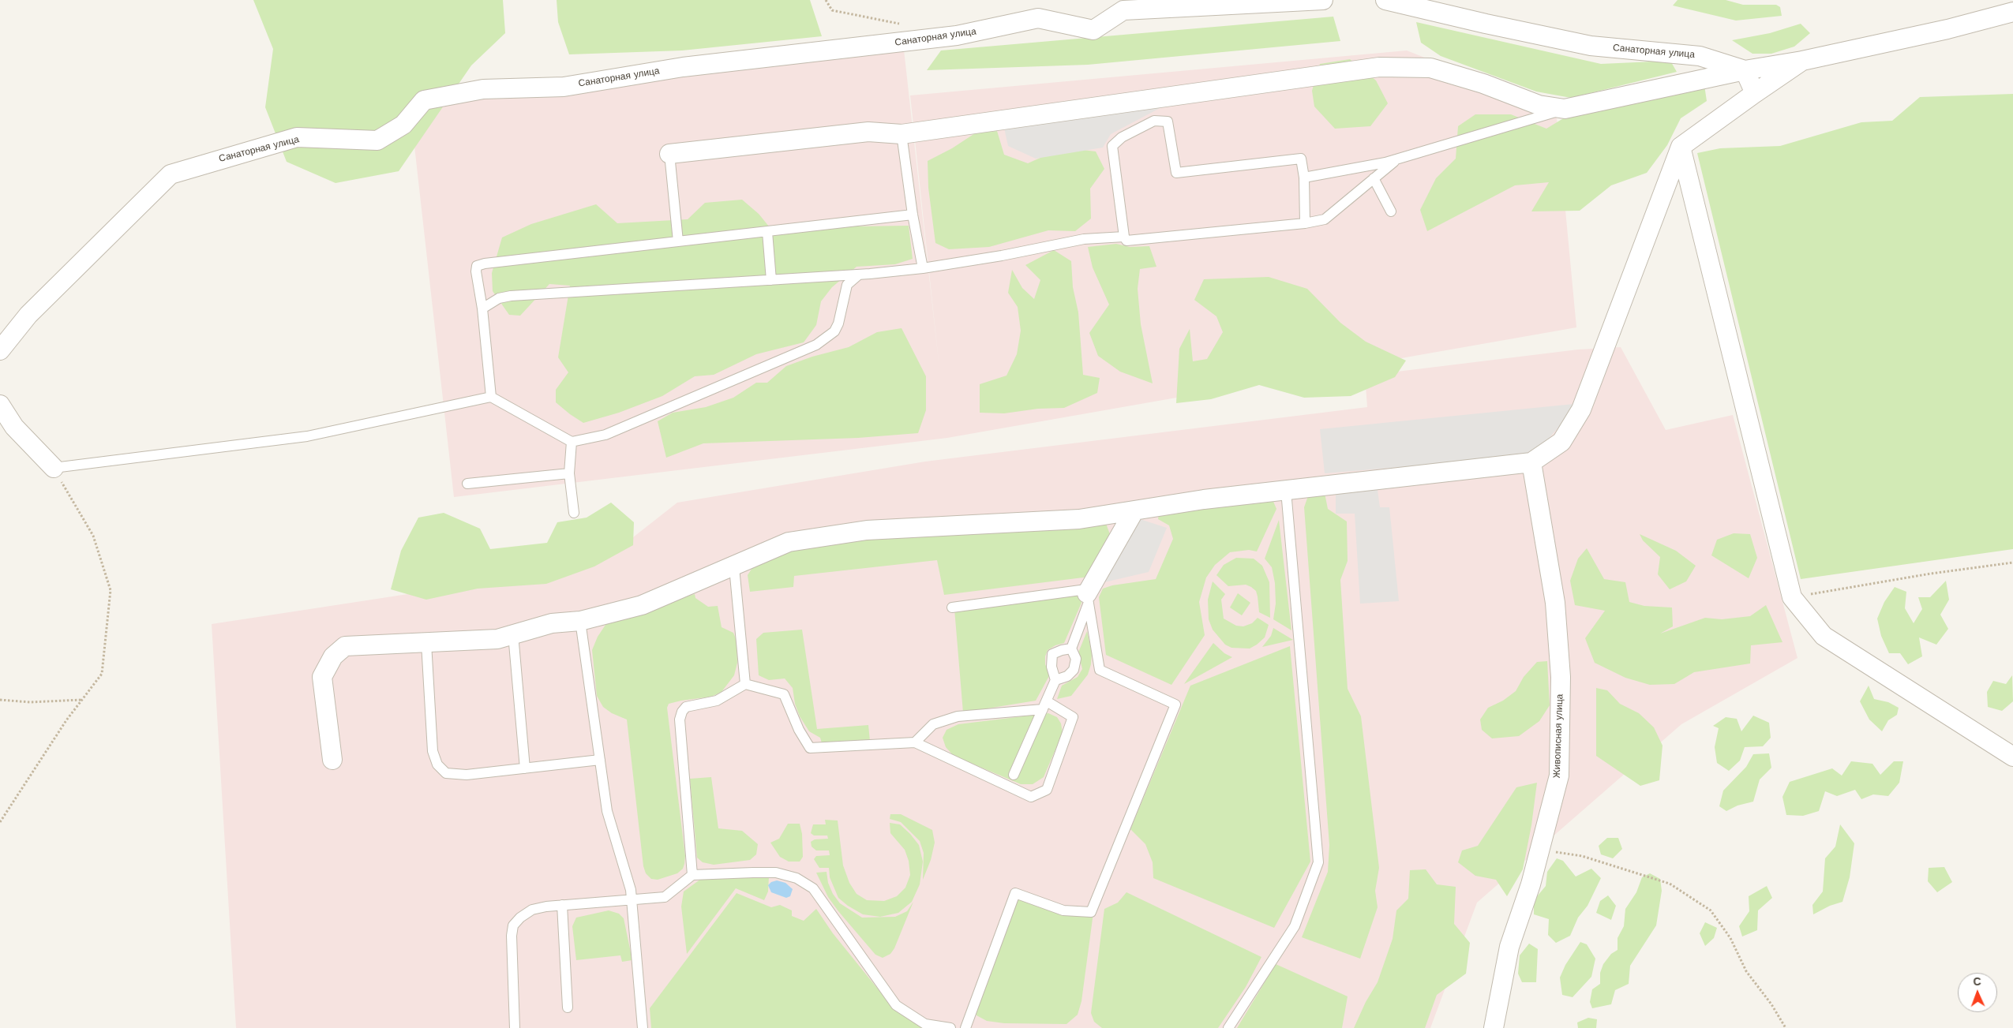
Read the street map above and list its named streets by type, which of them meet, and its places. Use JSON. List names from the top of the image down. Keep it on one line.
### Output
{"streets":{"street":["Санаторная улица","Живописная улица"]},"north":"top"}
